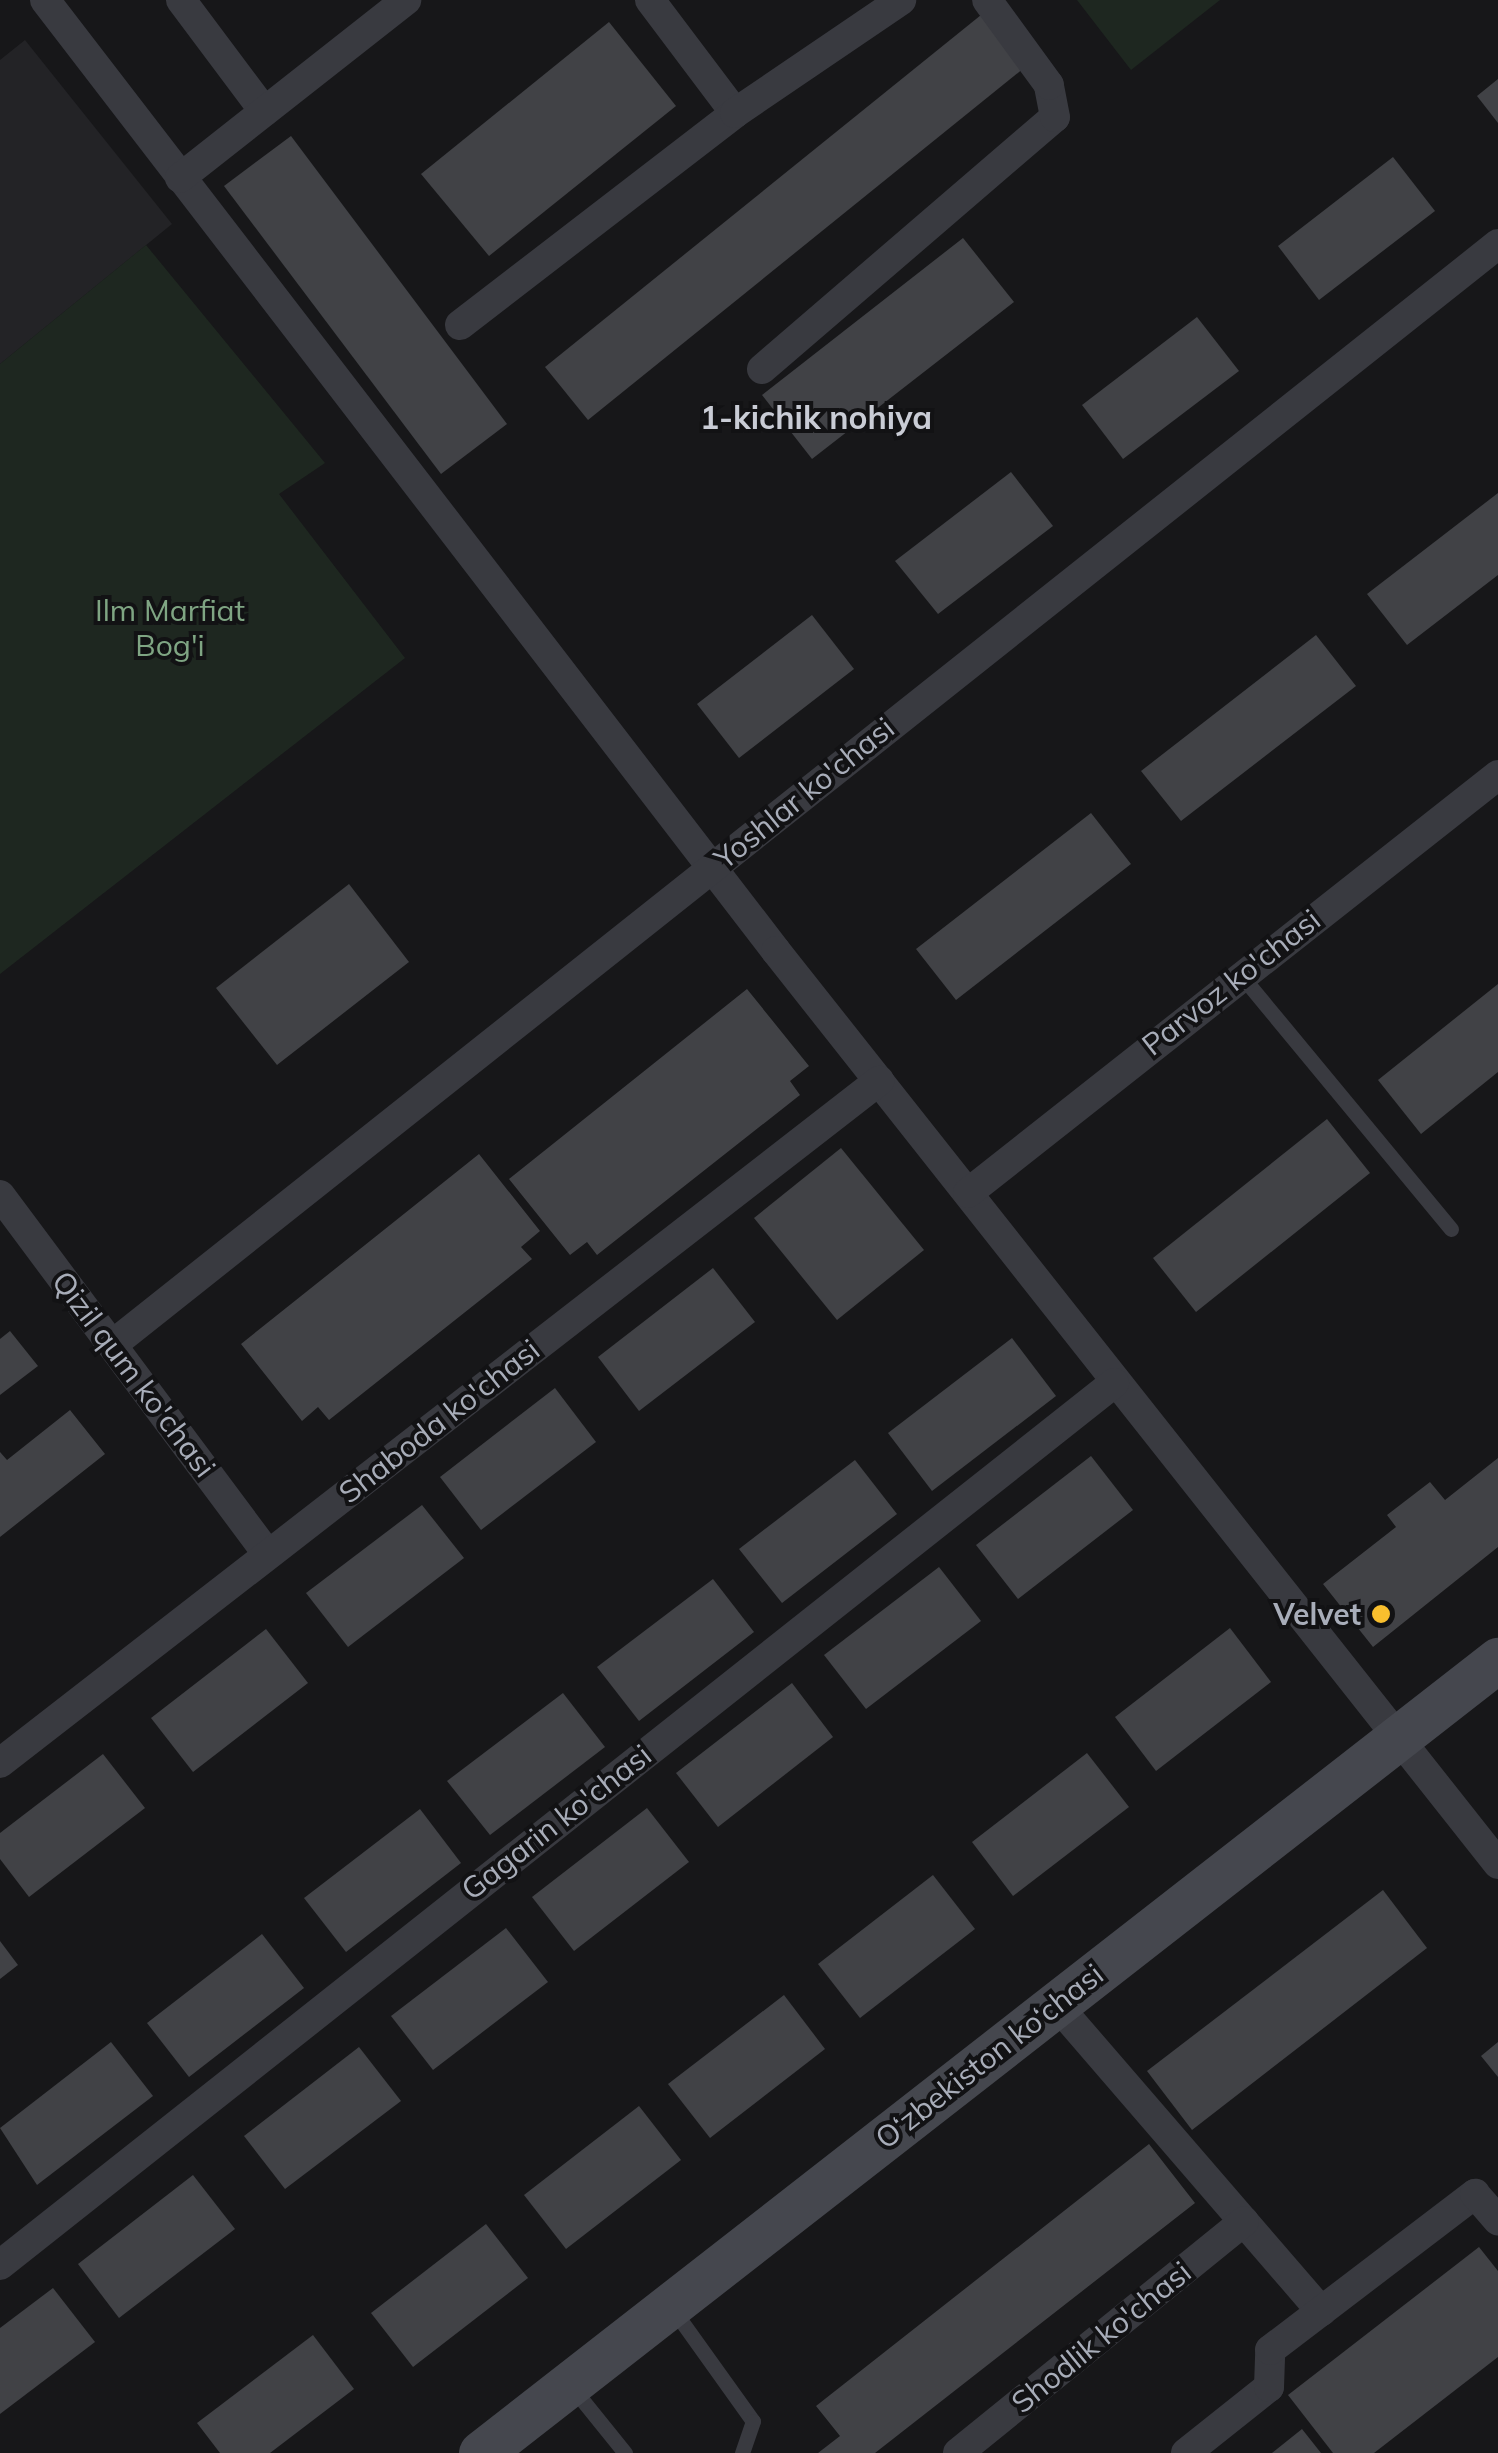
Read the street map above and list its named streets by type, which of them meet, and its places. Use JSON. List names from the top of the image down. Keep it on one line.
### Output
{"streets":{"street":["Yoshlar ko'chasi","Parvoz ko'chasi","Qizil qum ko'chasi","Shaboda ko'chasi","Gagarin ko'chasi","O‘zbekiston ko‘chasi","Shodlik ko'chasi"]},"crossings":[["Yoshlar ko'chasi","Qizil qum ko'chasi"],["Qizil qum ko'chasi","Shaboda ko'chasi"]],"districts":["1-kichik nohiya"],"parks":["Ilm Marfiat Bog'i"],"places":["Velvet"]}
